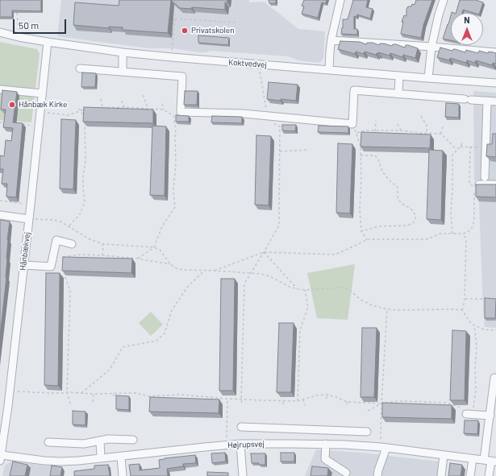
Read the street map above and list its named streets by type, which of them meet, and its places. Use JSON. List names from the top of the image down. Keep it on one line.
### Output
{"streets":{"street":["Koktvedvej","Hånbækvej","Højrupsvej"]},"crossings":[["Koktvedvej","Hånbækvej"],["Hånbækvej","Højrupsvej"]],"places":["Privatskolen","Hånbæk Kirke"],"scale_bar":"50 m","north":"top"}
